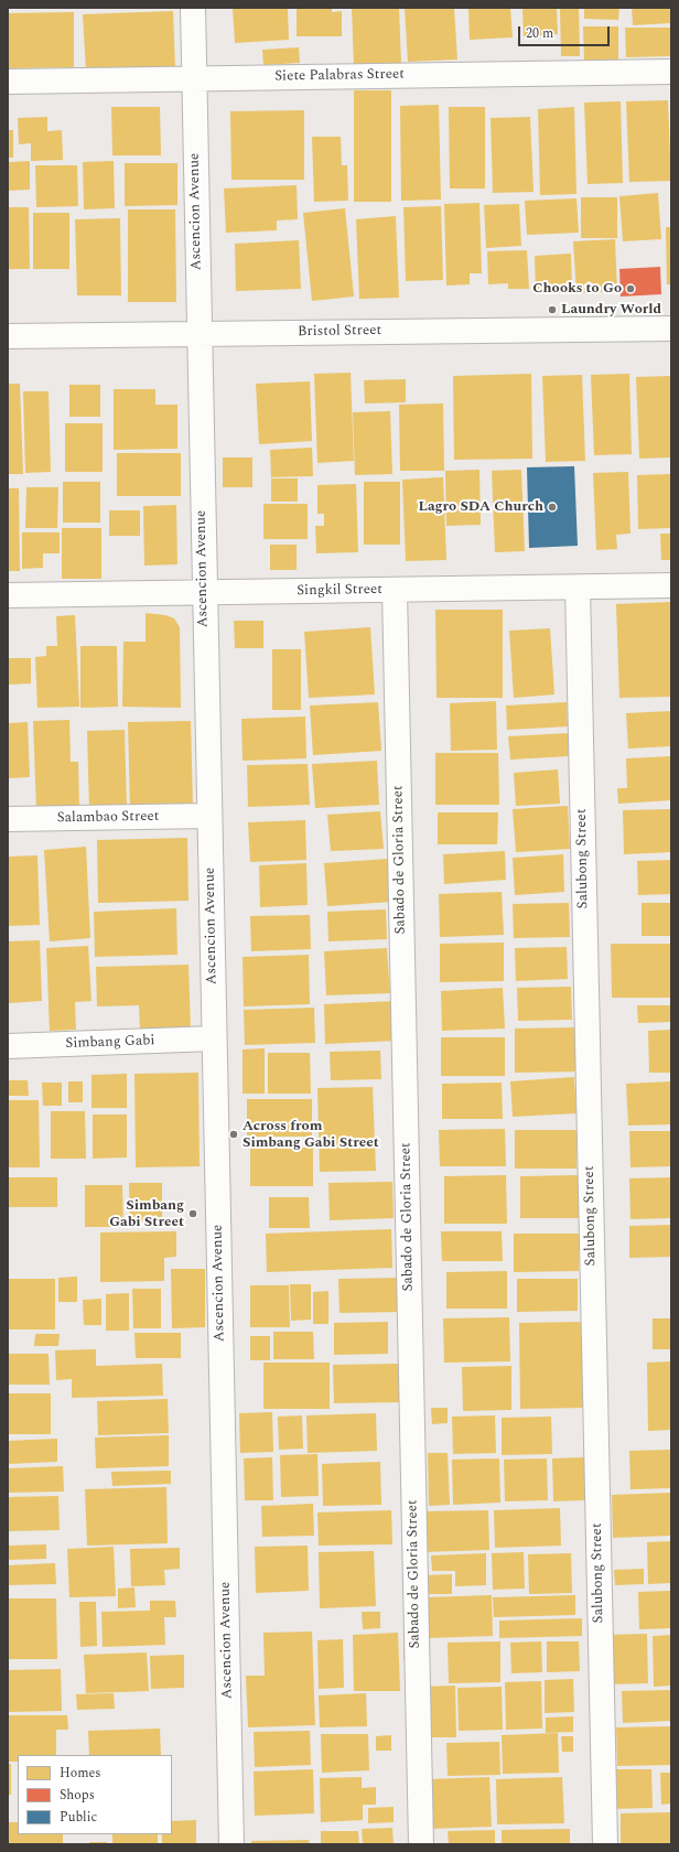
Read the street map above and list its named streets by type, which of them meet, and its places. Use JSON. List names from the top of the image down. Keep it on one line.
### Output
{"streets":{"street":["Siete Palabras Street","Ascencion Avenue","Bristol Street","Singkil Street","Salambao Street","Salubong Street","Sabado de Gloria Street","Simbang Gabi"]},"crossings":[["Siete Palabras Street","Ascencion Avenue"],["Ascencion Avenue","Bristol Street"],["Ascencion Avenue","Singkil Street"],["Ascencion Avenue","Salambao Street"],["Ascencion Avenue","Simbang Gabi"],["Singkil Street","Salubong Street"],["Singkil Street","Sabado de Gloria Street"]],"places":["Chooks to Go","Laundry World","Lagro SDA Church","Across from Simbang Gabi Street","Simbang Gabi Street"],"legend":["Homes","Shops","Public"],"scale_bar":"20 m"}
